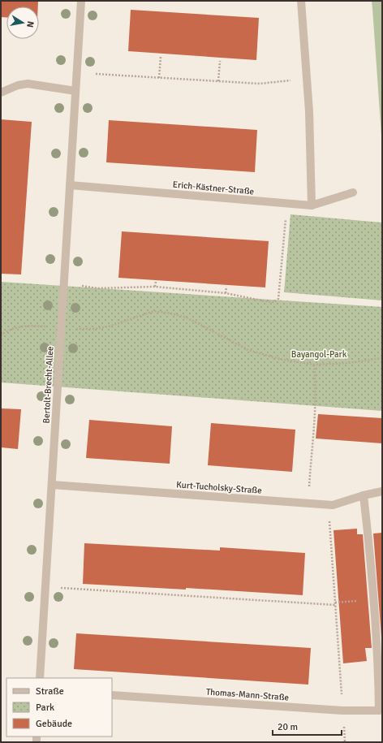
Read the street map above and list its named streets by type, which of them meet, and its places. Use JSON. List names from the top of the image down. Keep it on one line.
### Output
{"streets":{"street":["Erich-Kästner-Straße","Bertolt-Brecht-Allee","Kurt-Tucholsky-Straße","Thomas-Mann-Straße"]},"crossings":[["Erich-Kästner-Straße","Bertolt-Brecht-Allee"],["Bertolt-Brecht-Allee","Kurt-Tucholsky-Straße"]],"parks":["Bayangol-Park"],"legend":["Straße","Park","Gebäude"],"scale_bar":"20 m","north":"right"}
